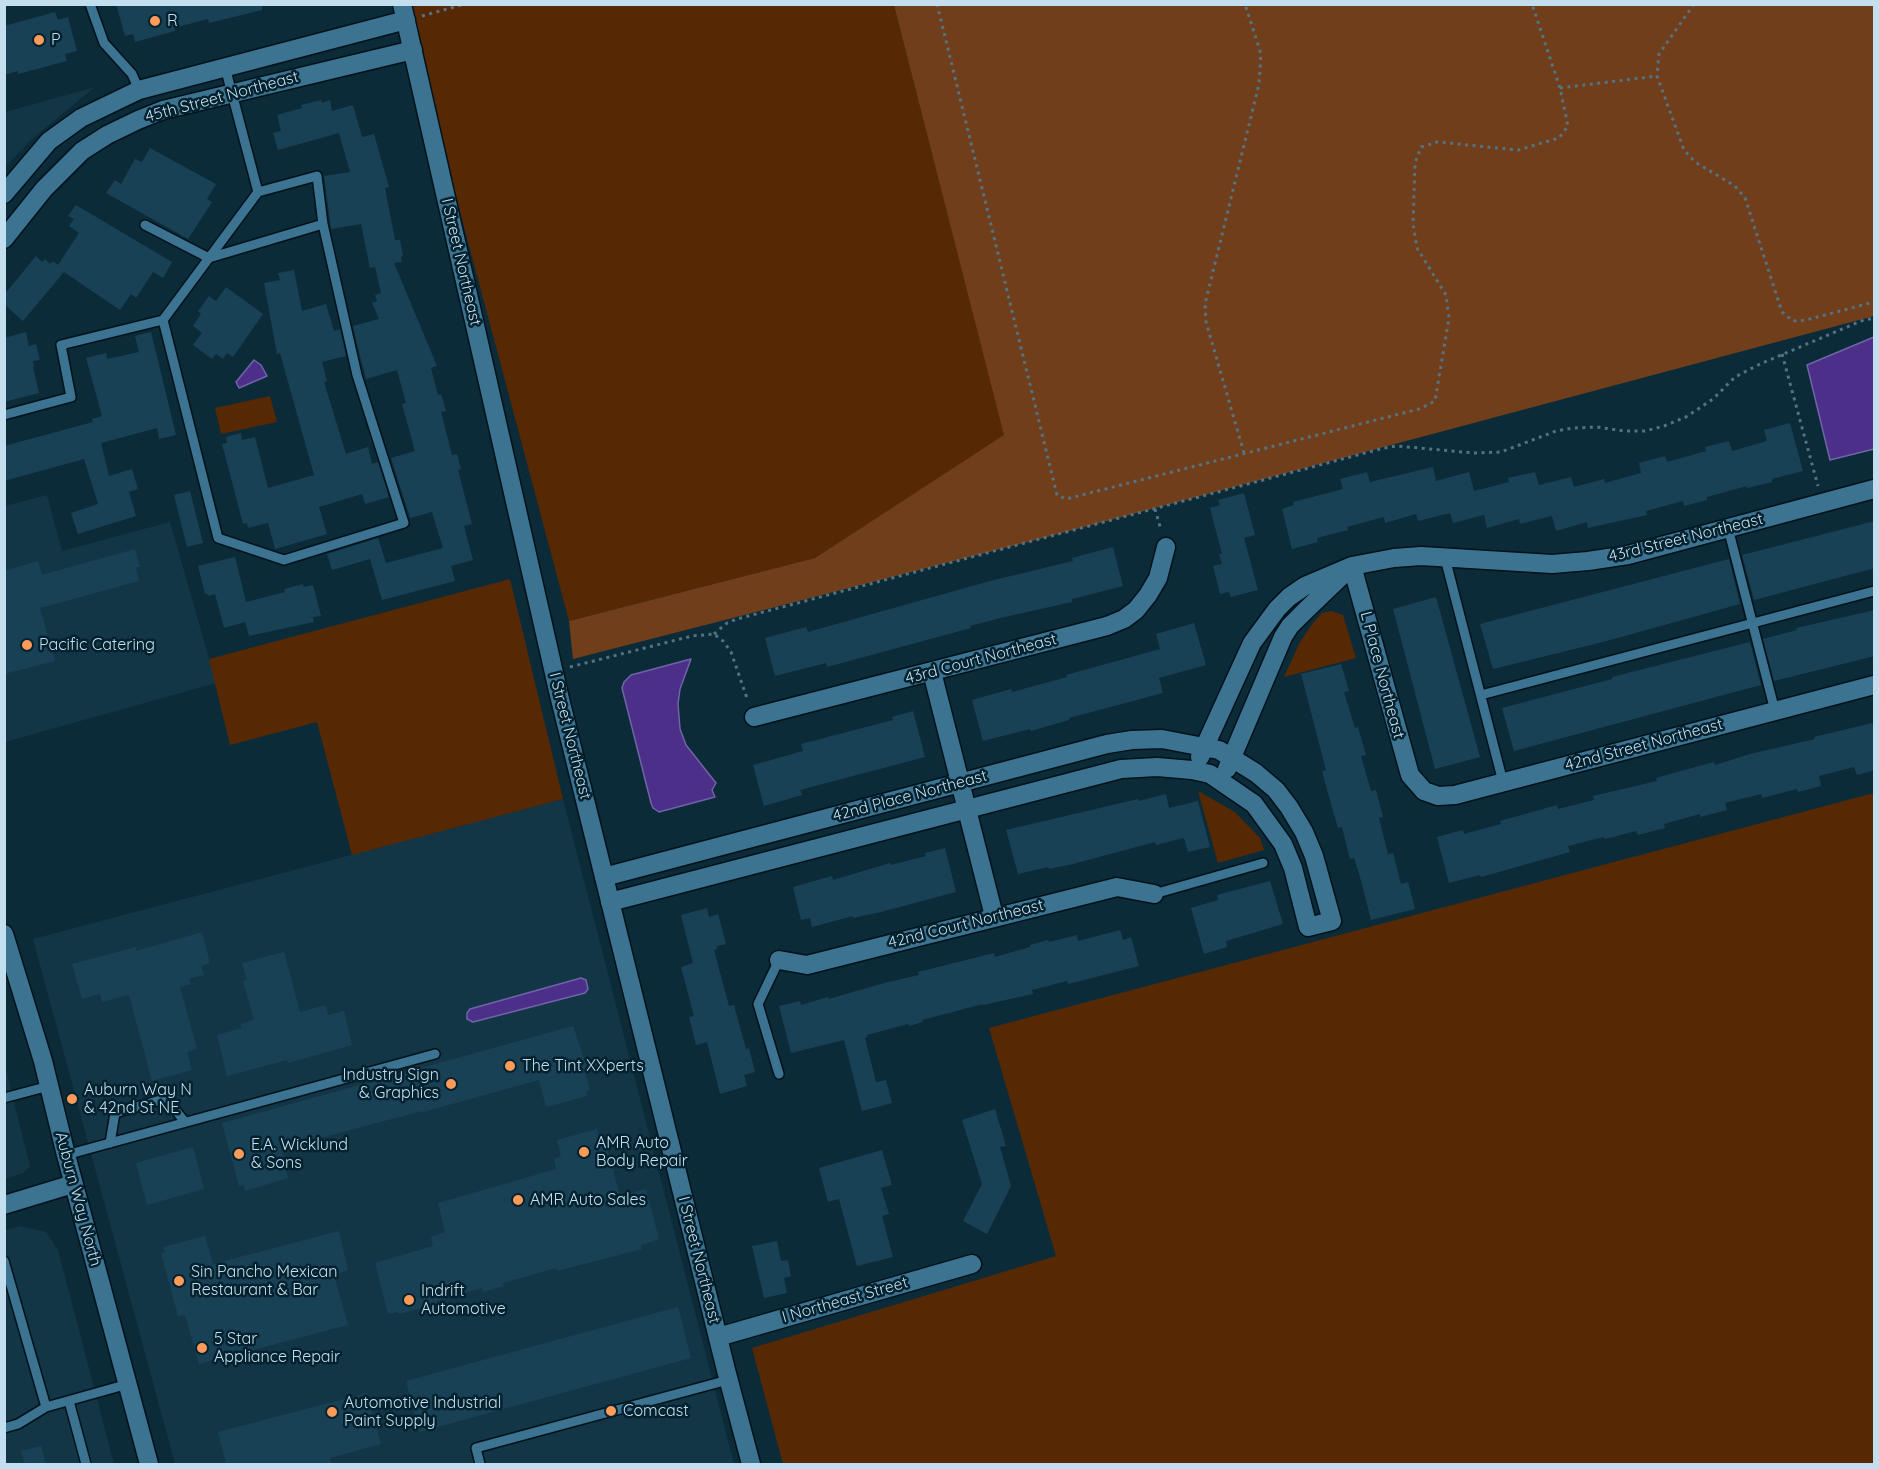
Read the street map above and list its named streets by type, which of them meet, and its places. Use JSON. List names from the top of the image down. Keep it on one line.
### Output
{"streets":{"street":["45th Street Northeast","I Street Northeast","43rd Street Northeast","43rd Court Northeast","L Place Northeast","42nd Street Northeast","42nd Place Northeast","42nd Court Northeast","Auburn Way North","I Northeast Street"]},"crossings":[["45th Street Northeast","I Street Northeast"],["I Street Northeast","42nd Place Northeast"],["I Street Northeast","I Northeast Street"],["43rd Street Northeast","L Place Northeast"],["43rd Street Northeast","42nd Place Northeast"],["L Place Northeast","42nd Street Northeast"]],"places":["R","P","Pacific Catering","The Tint XXperts","Industry Sign & Graphics","Auburn Way N & 42nd St NE","AMR Auto Body Repair","E.A. Wicklund & Sons","AMR Auto Sales","Sin Pancho Mexican Restaurant & Bar","Indrift Automotive","5 Star Appliance Repair","Comcast","Automotive Industrial Paint Supply"]}
